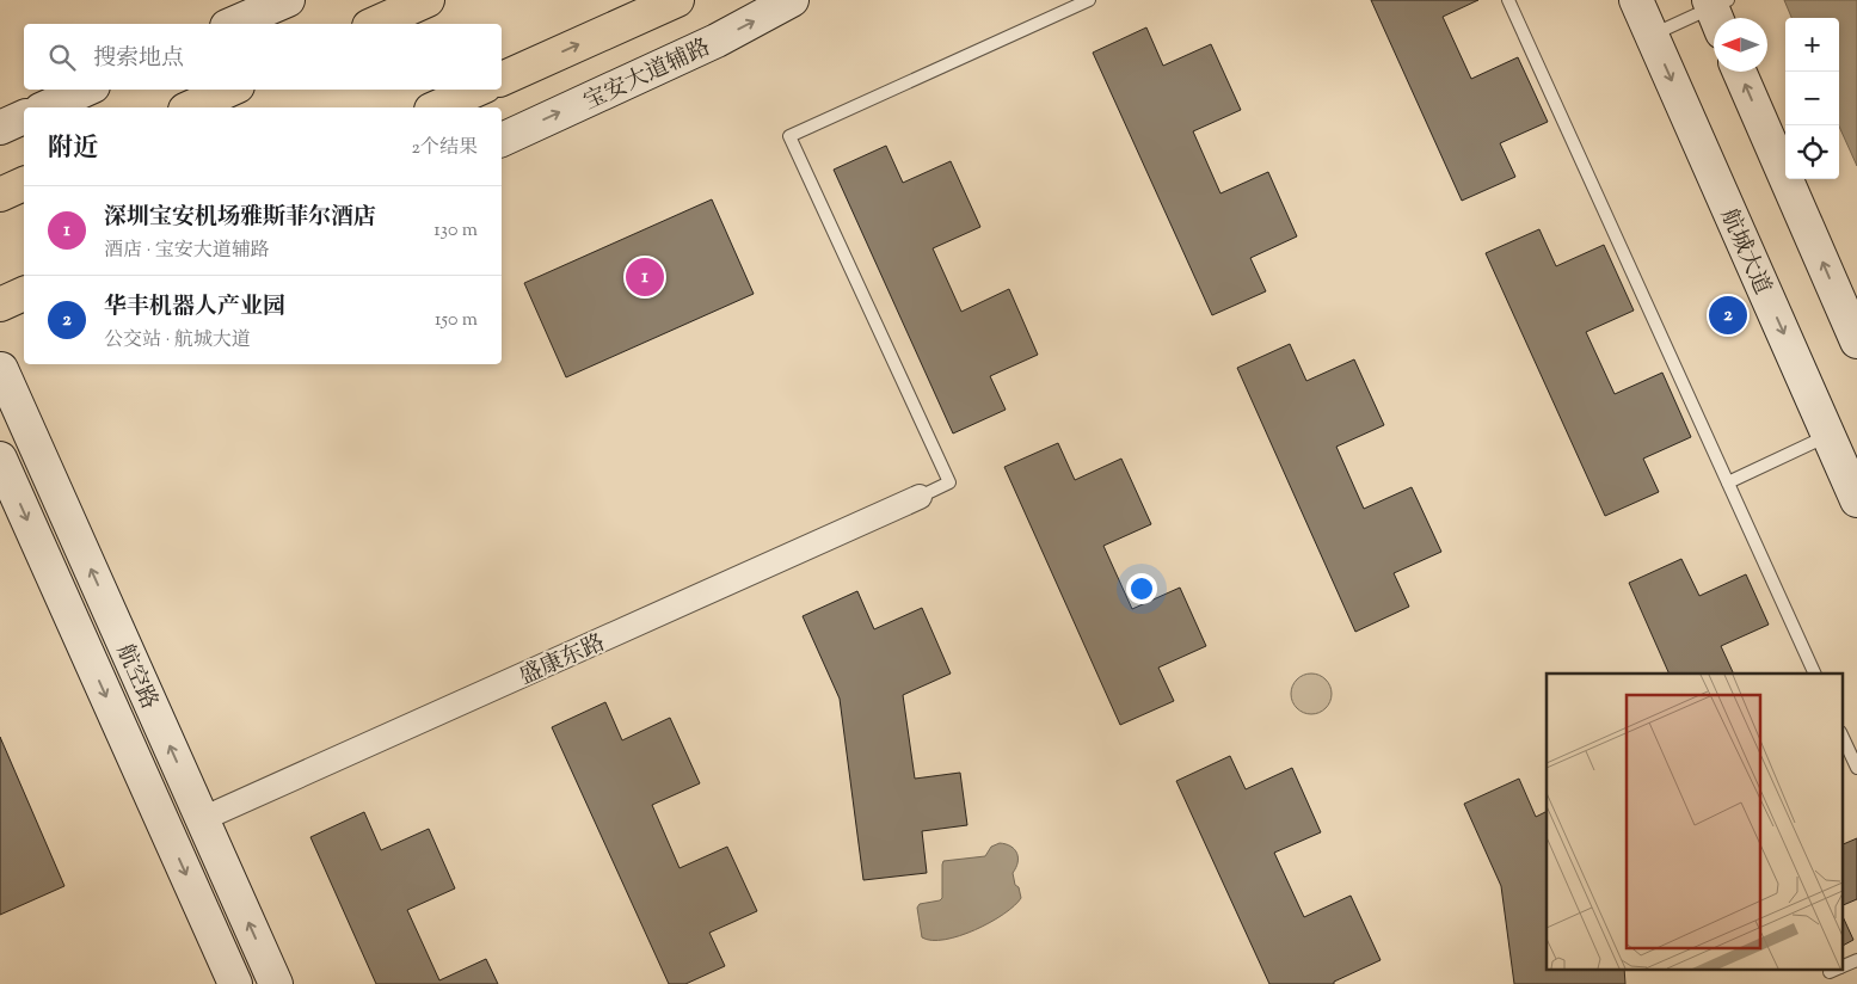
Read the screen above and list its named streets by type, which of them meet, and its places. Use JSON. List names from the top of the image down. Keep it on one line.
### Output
{"streets":{"main road":["宝安大道辅路","航城大道","航空路"],"street":["盛康东路"]},"crossings":[["盛康东路","航空路"]],"north":"left","page":{"map_buttons":["+","−"],"search":"搜索地点","heading":["附近","2个结果"],"list":[{"mark":"1","name":"深圳宝安机场雅斯菲尔酒店","note":"酒店 · 宝安大道辅路","value":"130 m"},{"mark":"2","name":"华丰机器人产业园","note":"公交站 · 航城大道","value":"150 m"}],"pins":["1","2"]}}
